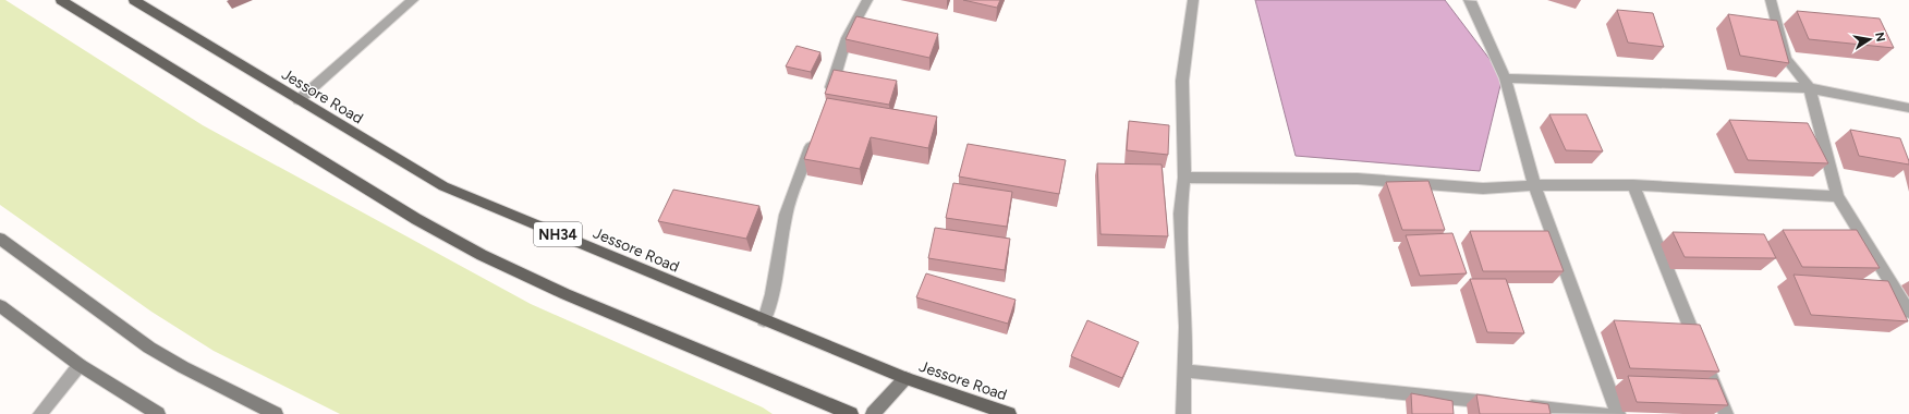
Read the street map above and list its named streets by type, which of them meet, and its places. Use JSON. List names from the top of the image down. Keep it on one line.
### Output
{"streets":{"main road":["Jessore Road","NH34"]},"north":"right"}
